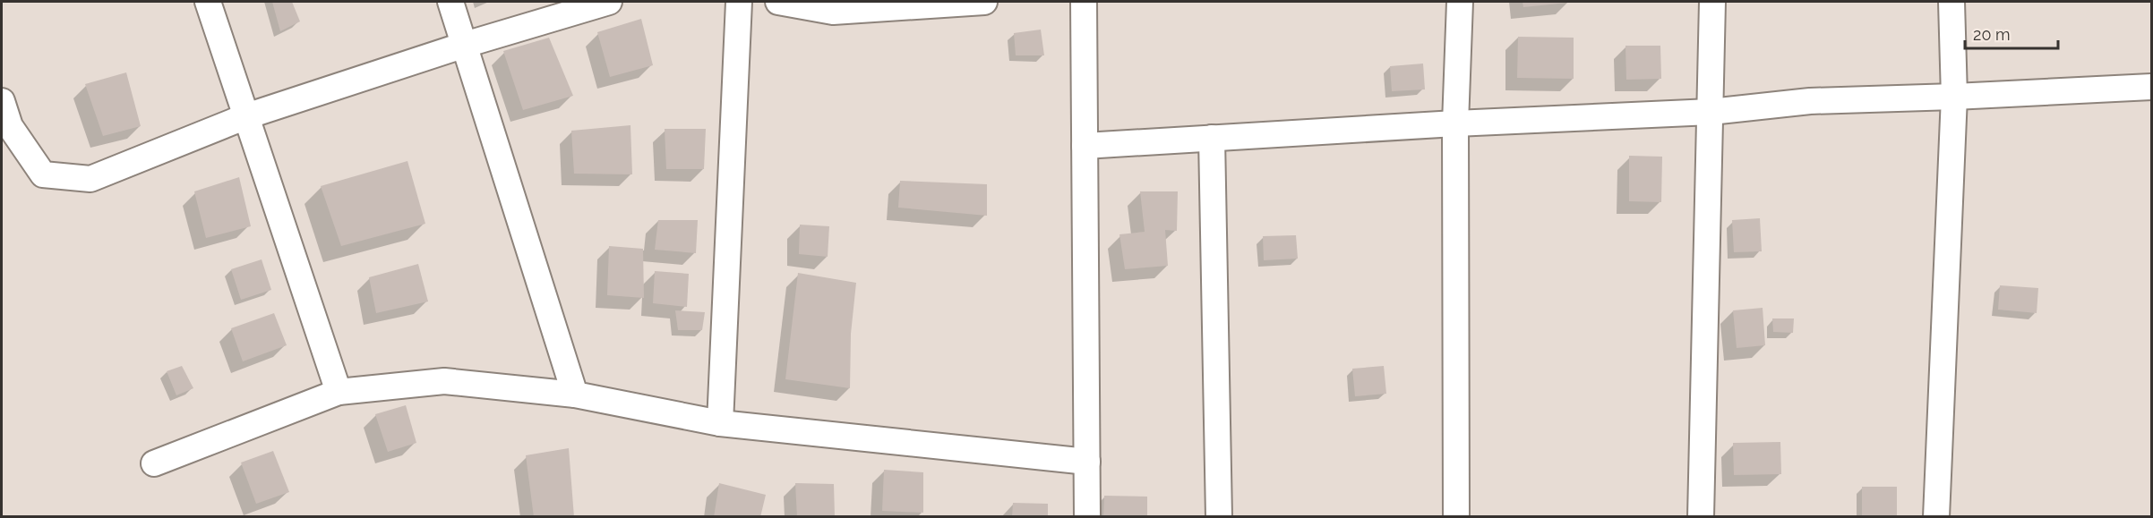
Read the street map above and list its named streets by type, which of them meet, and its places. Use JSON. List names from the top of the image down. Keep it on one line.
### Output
{"scale_bar":"20 m"}
